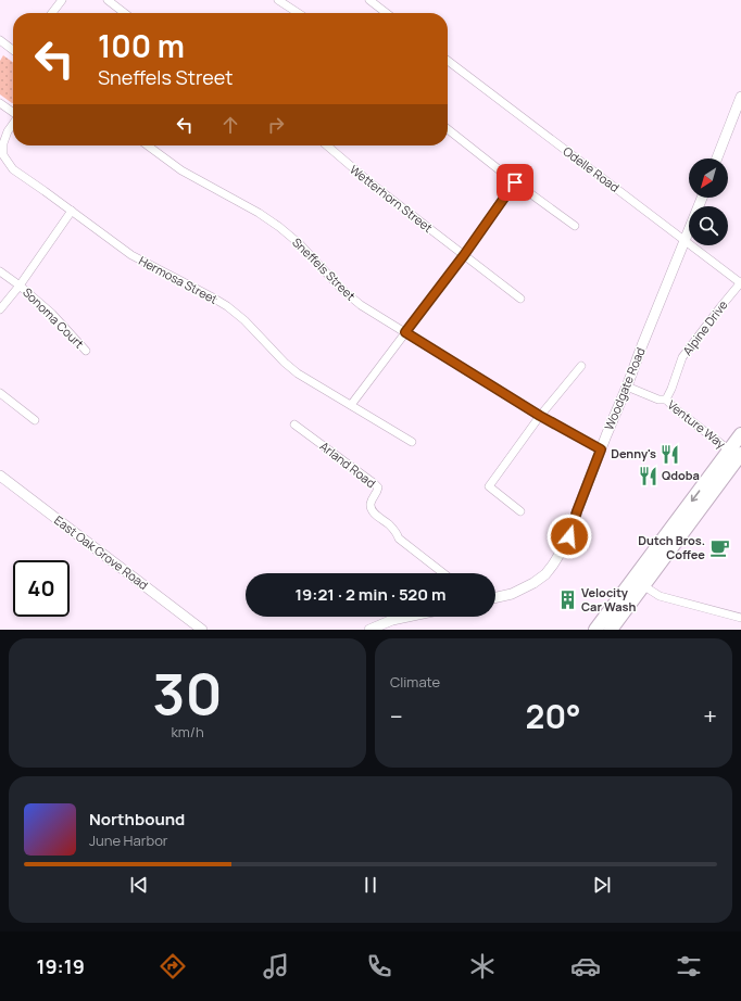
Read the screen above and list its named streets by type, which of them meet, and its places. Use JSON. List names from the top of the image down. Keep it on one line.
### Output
{"streets":{"street":["Odelle Road","Wetterhorn Street","Sneffels Street","Hermosa Street","Sonoma Court","Alpine Drive","Woodgate Road","Venture Way","Arland Road","East Oak Grove Road"]},"crossings":[["Odelle Road","Alpine Drive"],["Odelle Road","Woodgate Road"],["Sneffels Street","Woodgate Road"],["Alpine Drive","Venture Way"],["Woodgate Road","Venture Way"]],"places":{"restaurant":["Denny's","Qdoba"],"cafe":["Dutch Bros. Coffee"],"building":["Velocity Car Wash"]},"north":"bottom left","page":{"turn":["100 m","Sneffels Street"],"limit":"40","trip":"19:21 · 2 min · 520 m","tile":[["30","km/h"],"Climate"],"heat":["−","20°","+"],"song":["Northbound","June Harbor"],"tabs":"19:19"}}
